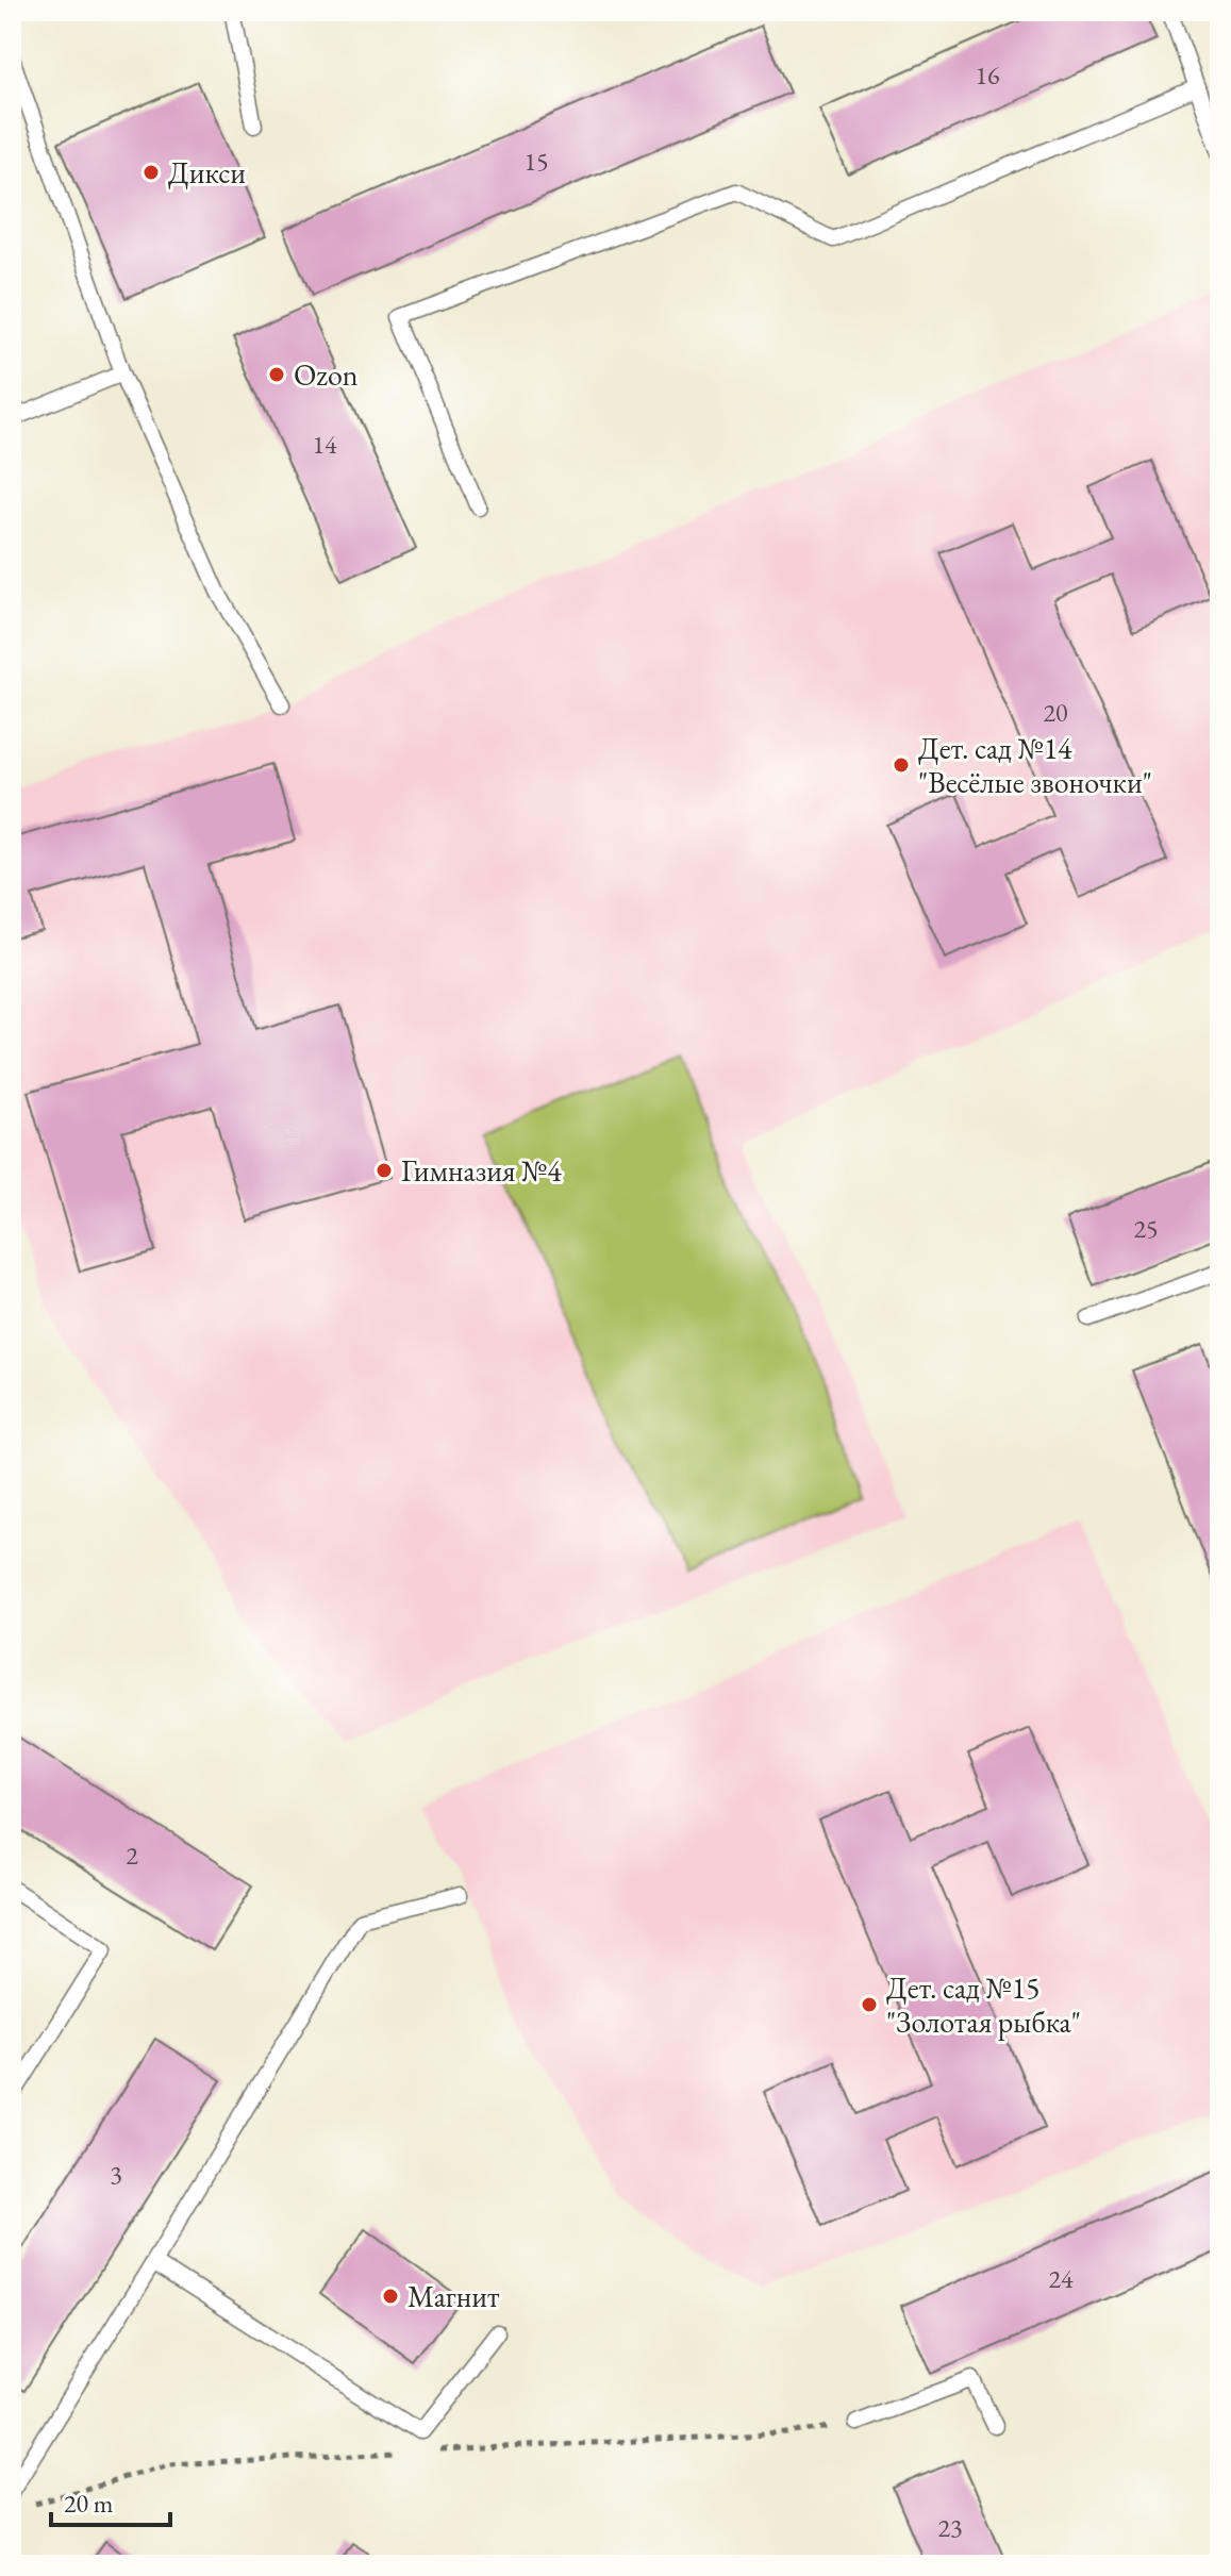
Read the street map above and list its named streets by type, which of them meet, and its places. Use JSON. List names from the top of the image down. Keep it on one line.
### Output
{"places":["Дикси","Ozon","Дет. сад №14 \"Весёлые звоночки\"","Гимназия №4","Дет. сад №15 \"Золотая рыбка\"","Магнит"],"house_numbers":["16","15","14","20","25","2","3","24","23"],"scale_bar":"20 m"}
